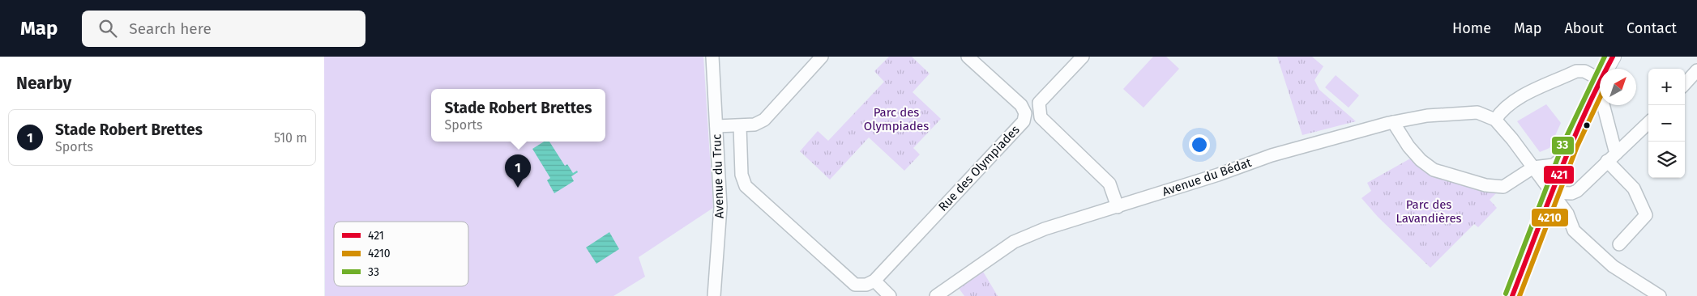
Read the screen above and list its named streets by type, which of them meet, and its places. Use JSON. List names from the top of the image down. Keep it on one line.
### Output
{"streets":{"street":["Rue des Olympiades","Avenue du Truc","Avenue du Bédat"]},"parks":["Parc des Olympiades","Parc des Lavandières"],"lines":["transit line 421","transit line 33","transit line 4210"],"legend":["421","4210","33"],"north":"top right","page":{"header":"Map","search":"Search here","nav":["Home","Map","About","Contact"],"heading":"Nearby","map_buttons":["+","−"],"popup":["Stade Robert Brettes","Sports"],"list":[{"mark":"1","name":"Stade Robert Brettes","note":"Sports","value":"510 m"}],"pins":"1"}}
